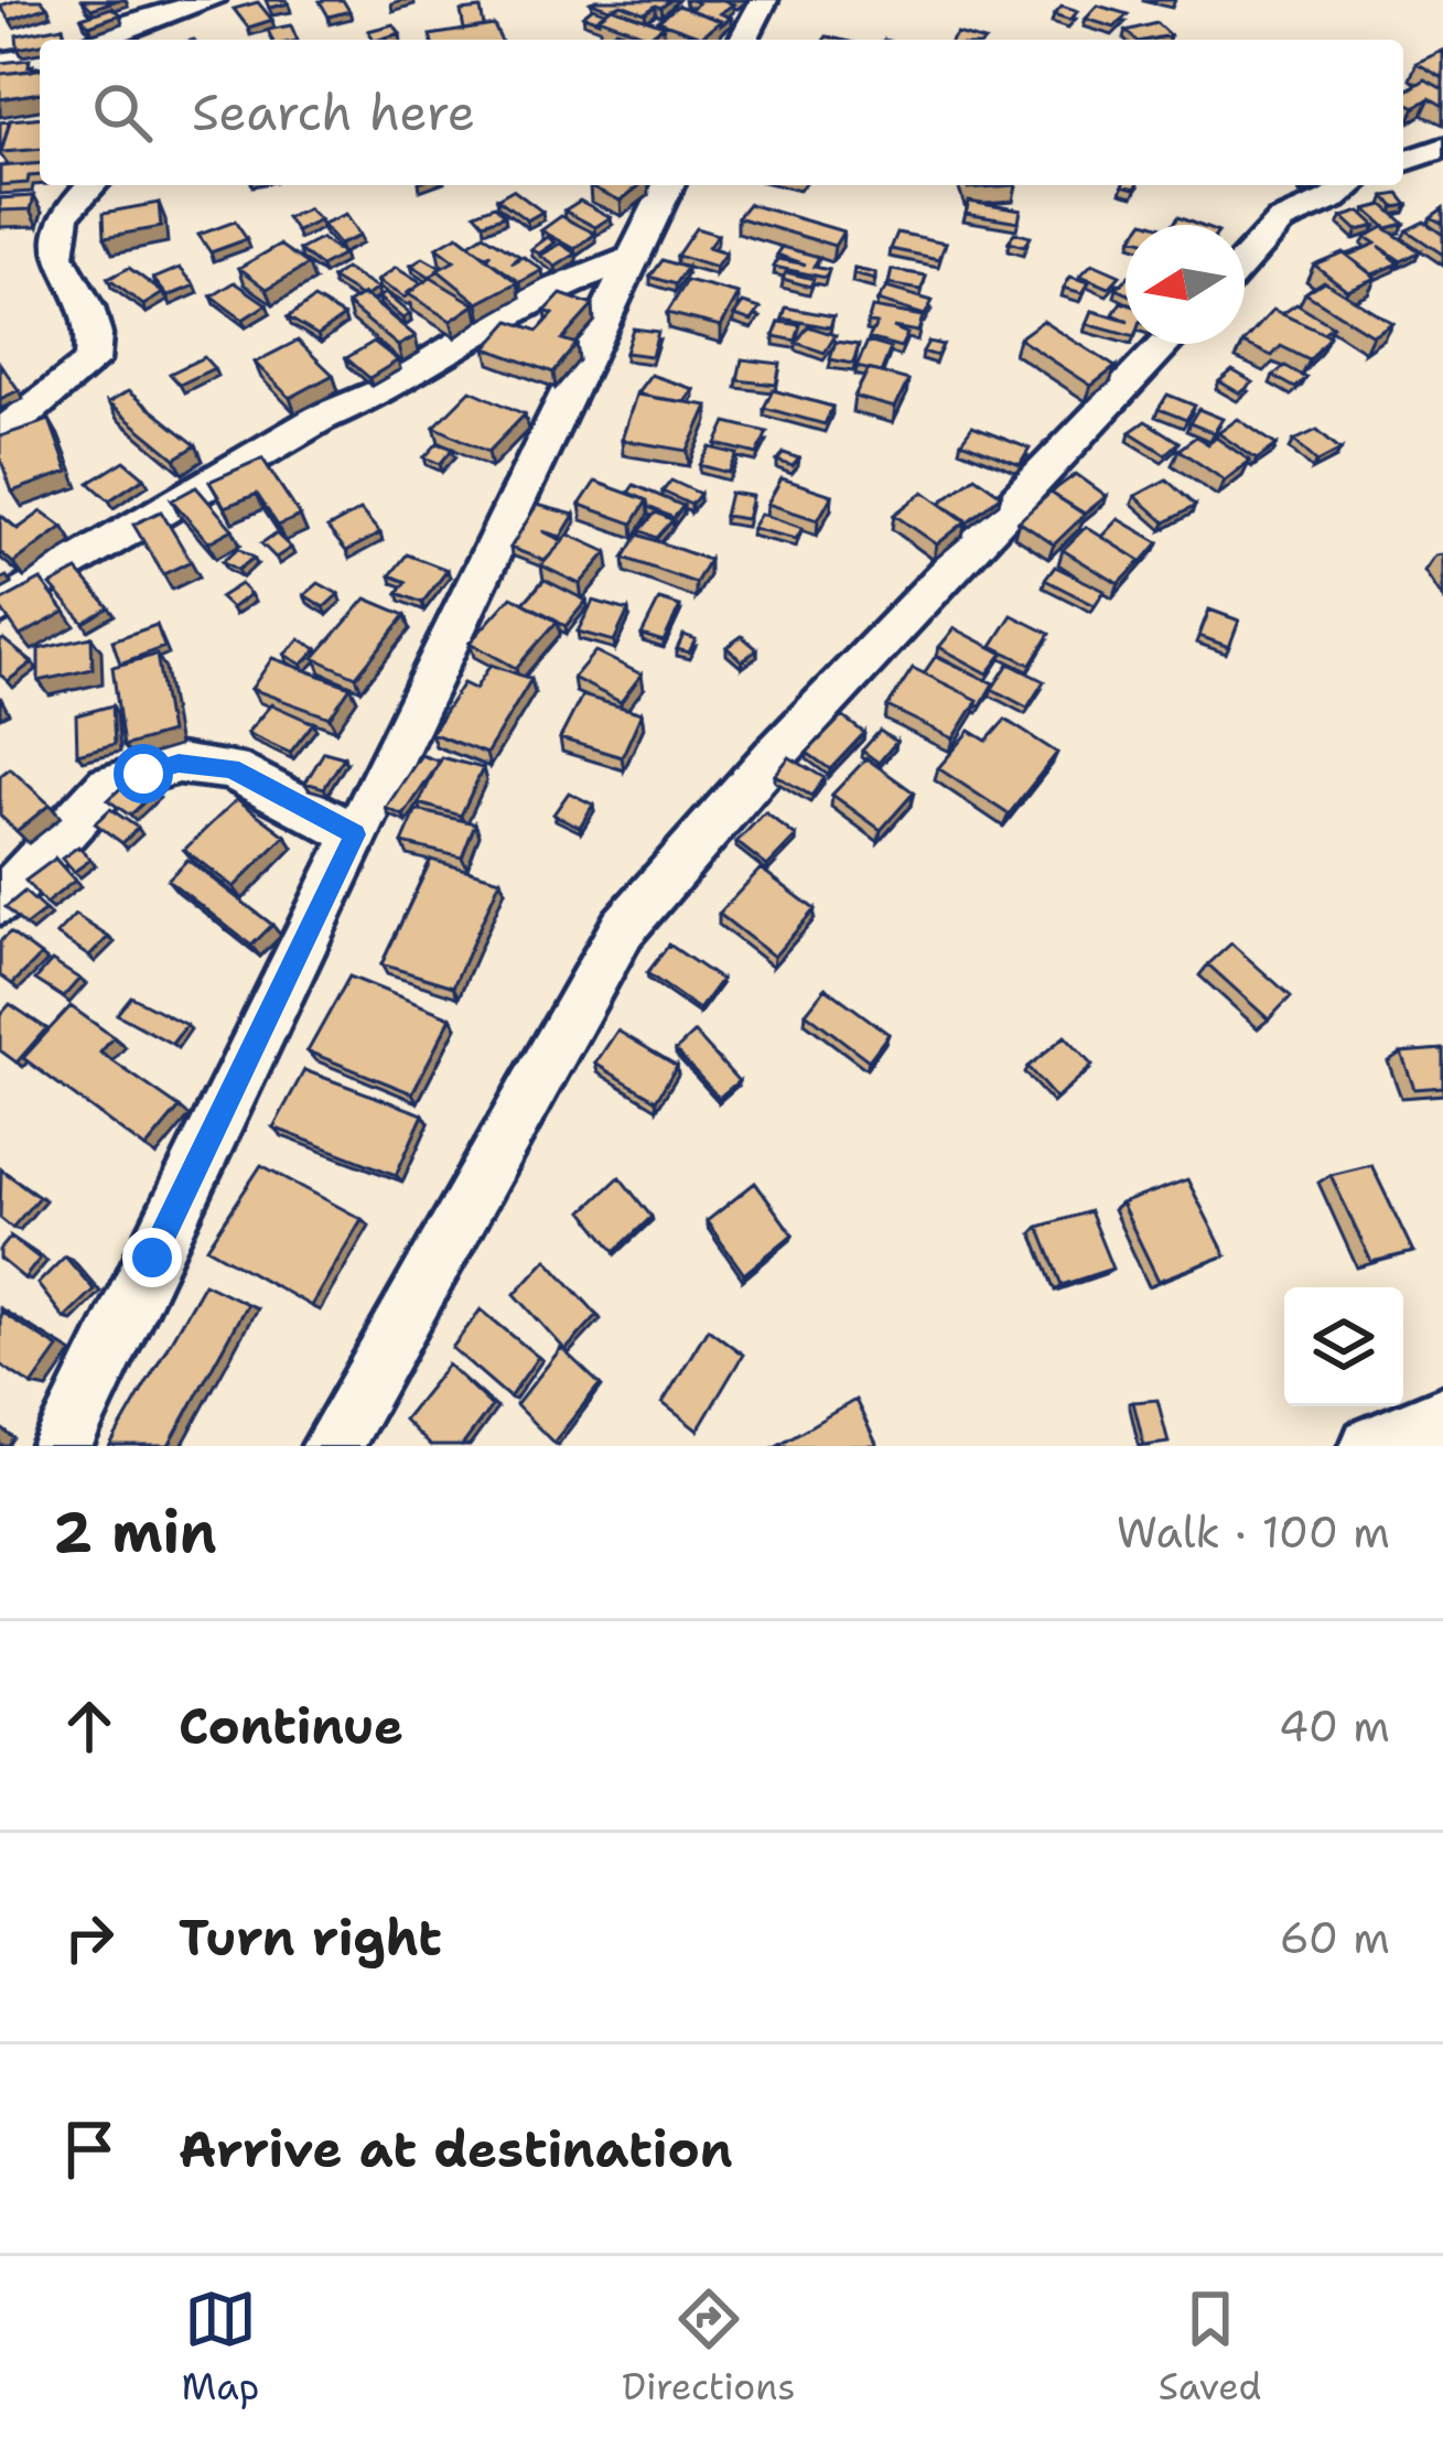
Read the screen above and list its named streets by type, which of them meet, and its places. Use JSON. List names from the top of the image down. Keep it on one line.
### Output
{"north":"left","page":{"search":"Search here","heading":["2 min","Walk · 100 m"],"list":[["Continue","40 m"],["Turn right","60 m"],"Arrive at destination"],"nav":["Map","Directions","Saved"]}}
